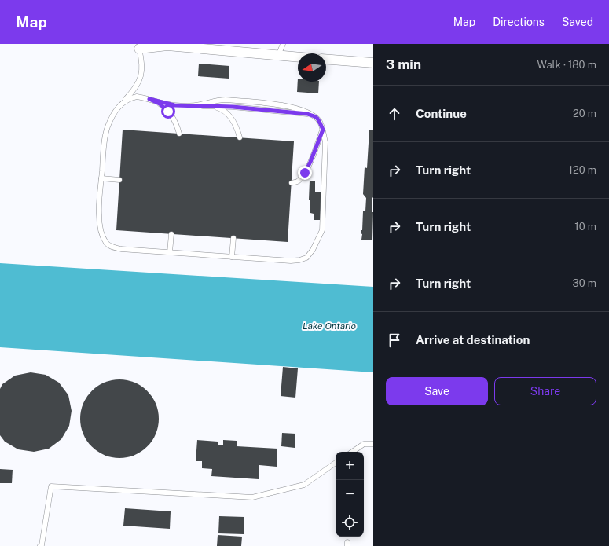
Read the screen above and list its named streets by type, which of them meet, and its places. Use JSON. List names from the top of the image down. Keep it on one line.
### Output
{"water":["Lake Ontario"],"north":"left","page":{"header":"Map","nav":["Map","Directions","Saved"],"heading":["3 min","Walk · 180 m"],"list":[["Continue","20 m"],["Turn right","120 m"],["Turn right","10 m"],["Turn right","30 m"],"Arrive at destination"],"buttons":["Save","Share"],"map_buttons":["+","−"]}}
